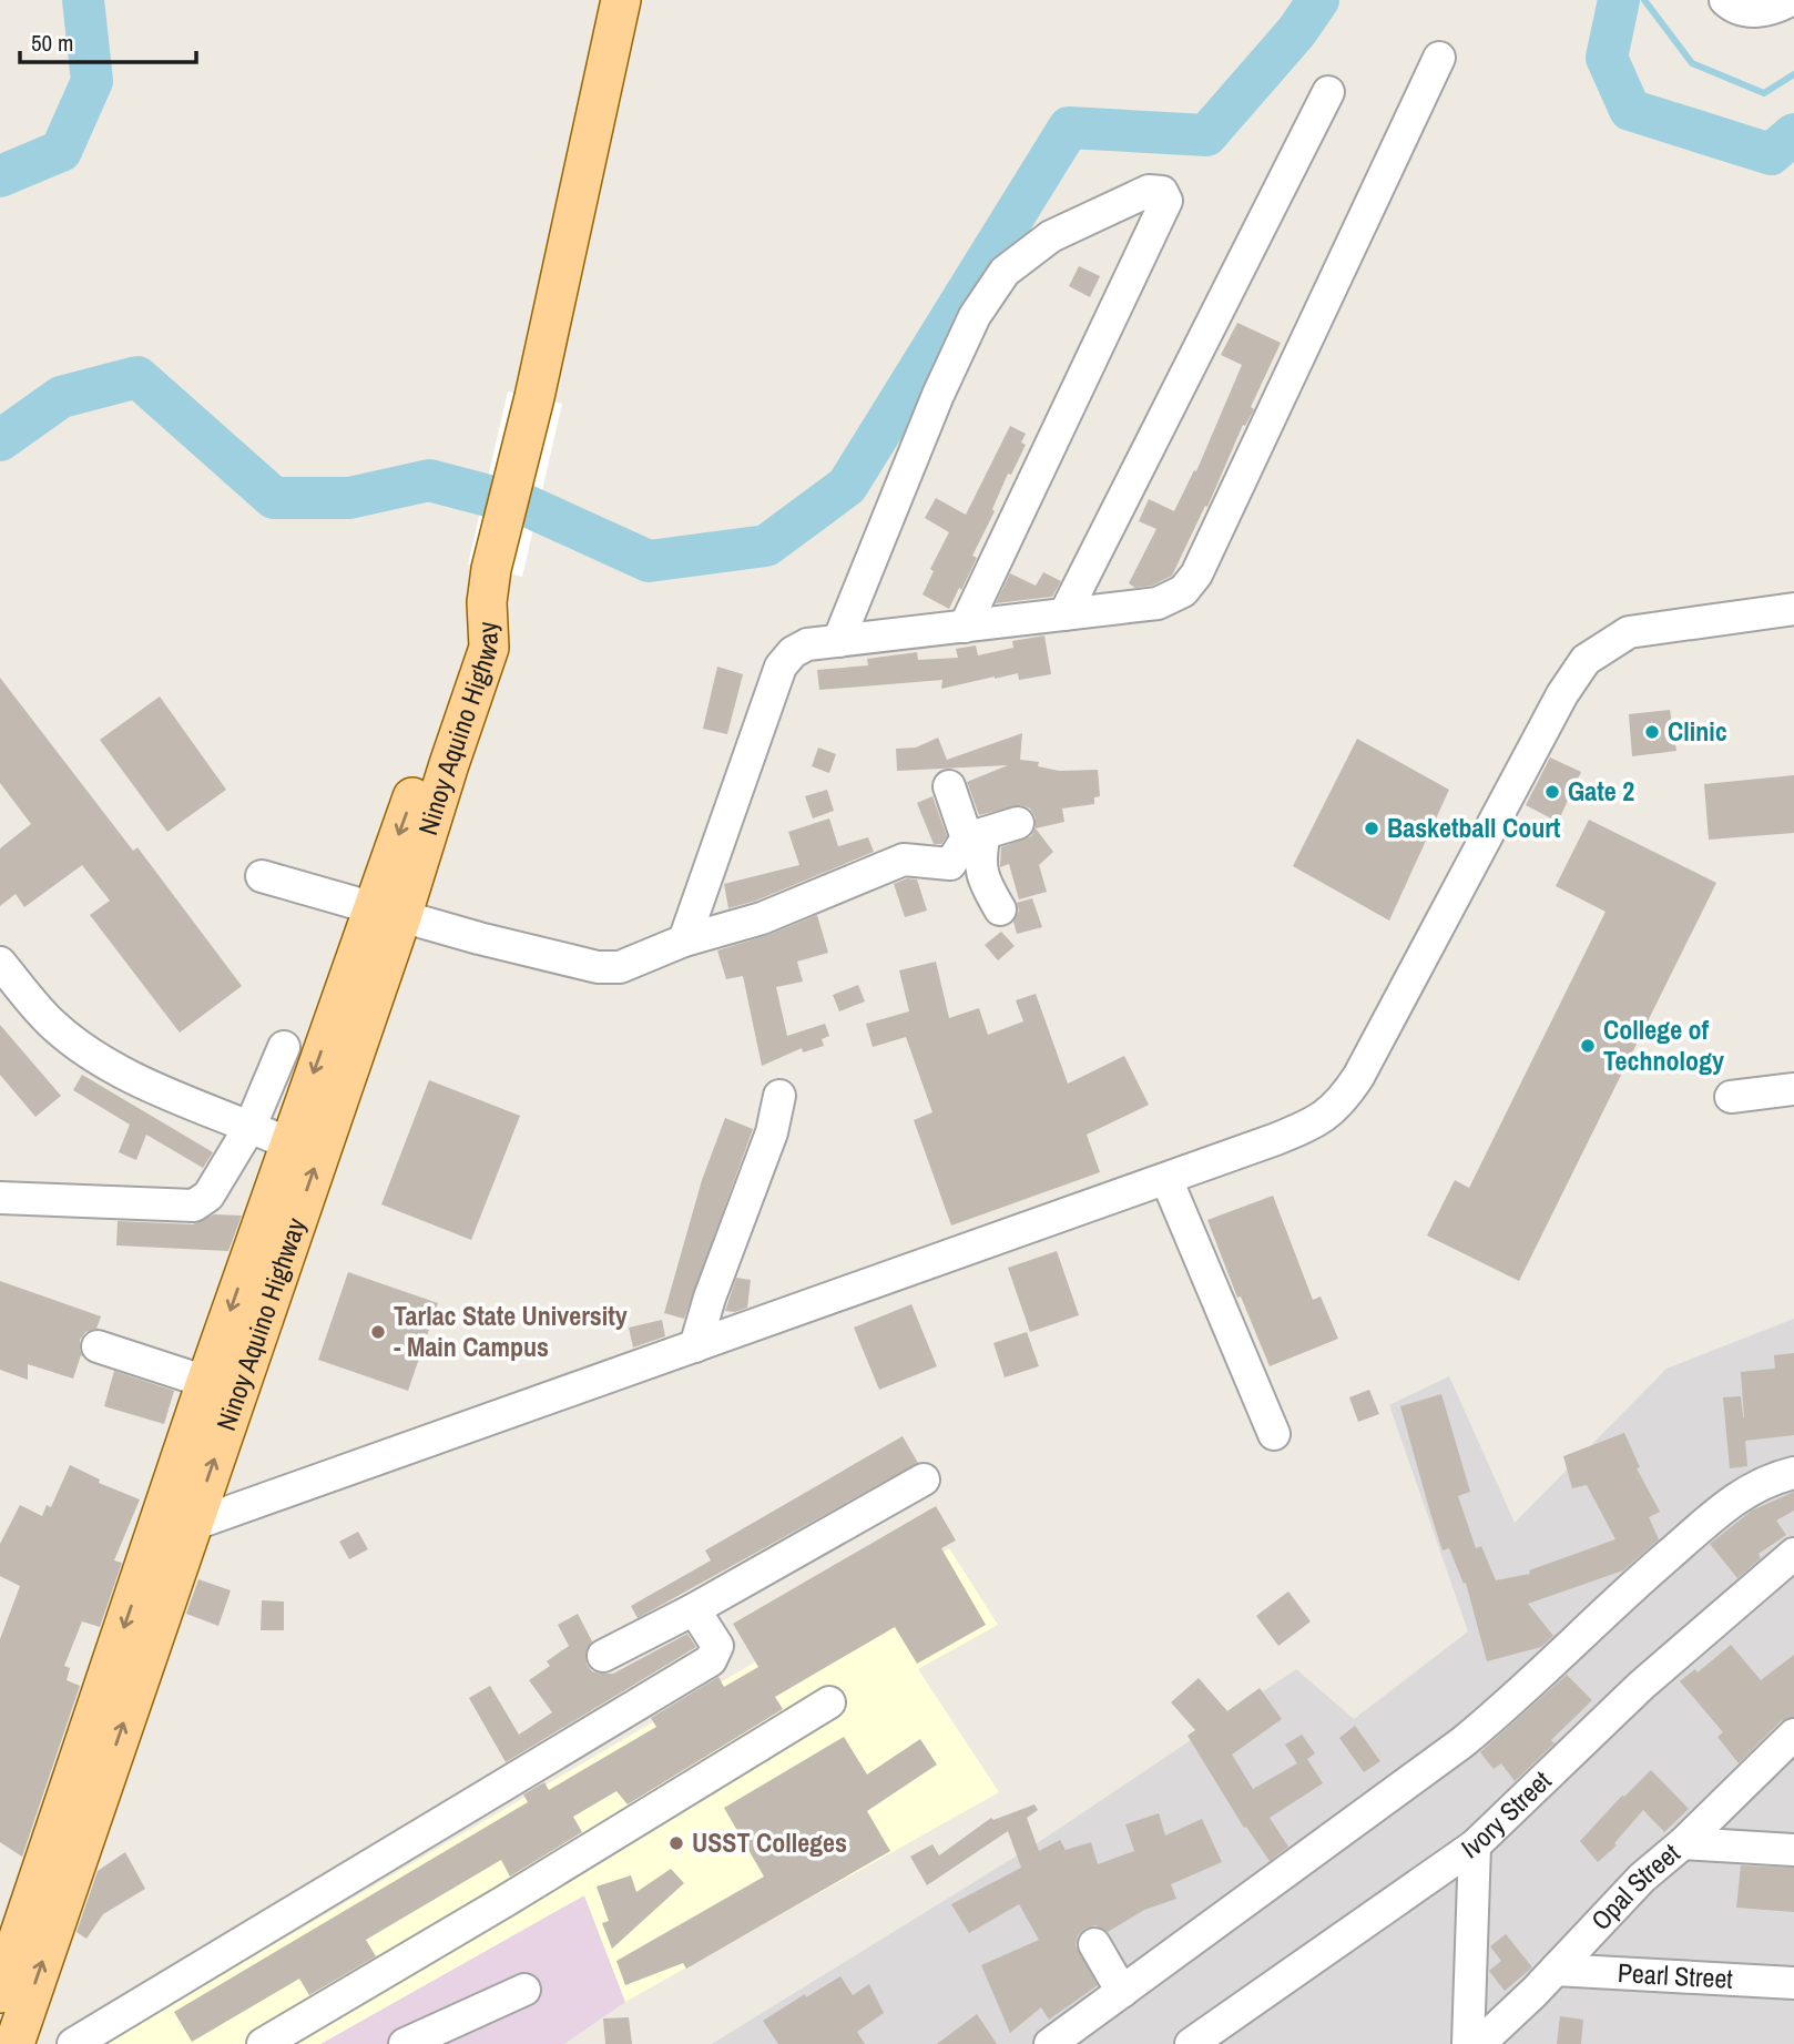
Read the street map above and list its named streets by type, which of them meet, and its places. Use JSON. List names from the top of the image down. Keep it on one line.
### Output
{"streets":{"main road":["Ninoy Aquino Highway"],"street":["Ivory Street","Opal Street","Pearl Street"]},"crossings":[["Opal Street","Pearl Street"]],"places":["Clinic","Gate 2","Basketball Court","College of Technology","Tarlac State University - Main Campus","USST Colleges"],"scale_bar":"50 m"}
